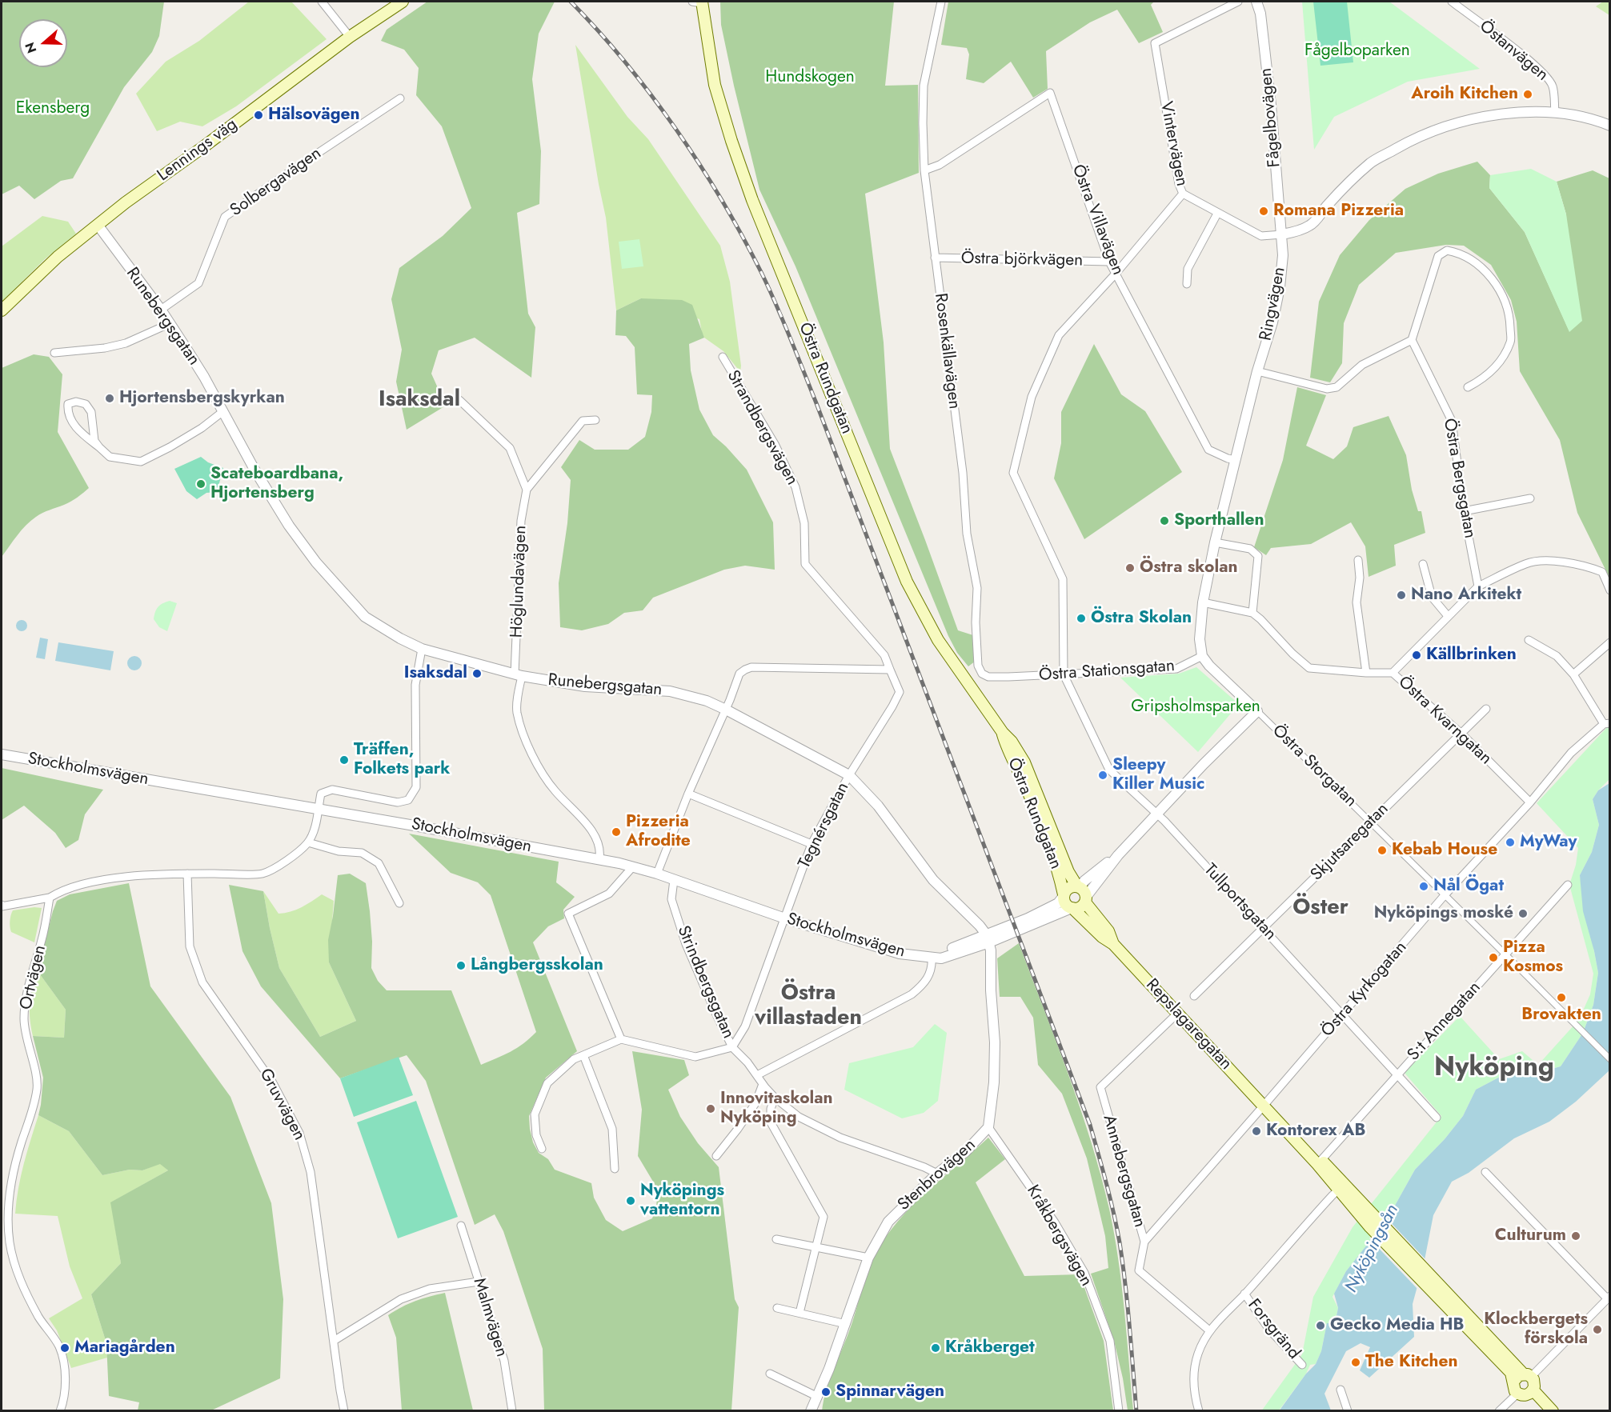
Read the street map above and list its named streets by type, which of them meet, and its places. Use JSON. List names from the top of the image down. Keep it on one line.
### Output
{"streets":{"main road":["Lennings väg","Östra Rundgatan","Repslagaregatan"],"street":["Östanvägen","Fågelbovägen","Vintervägen","Solbergavägen","Östra Villavägen","Östra björkvägen","Ringvägen","Runebergsgatan","Rosenkällavägen","Strandbergsvägen","Östra Bergsgatan","Höglundavägen","Östra Stationsgatan","Östra Kvarngatan","Östra Storgatan","Stockholmsvägen","Tegnérsgatan","Skjutsaregatan","Tullportsgatan","Ortvägen","Strindbergsgatan","Östra Kyrkogatan","S:t Annegatan","Gruvvägen","Annebergsgatan","Stenbrovägen","Kråkbergsvägen","Malmvägen","Forsgränd"]},"crossings":[["Fågelbovägen","Vintervägen"],["Fågelbovägen","Ringvägen"],["Vintervägen","Ringvägen"],["Lennings väg","Runebergsgatan"],["Solbergavägen","Runebergsgatan"],["Östra Villavägen","Östra björkvägen"],["Östra Villavägen","Ringvägen"],["Östra Villavägen","Rosenkällavägen"],["Östra björkvägen","Rosenkällavägen"],["Ringvägen","Östra Stationsgatan"],["Runebergsgatan","Höglundavägen"],["Runebergsgatan","Stockholmsvägen"],["Runebergsgatan","Tegnérsgatan"],["Runebergsgatan","Stenbrovägen"],["Rosenkällavägen","Östra Stationsgatan"],["Östra Rundgatan","Stockholmsvägen"],["Östra Rundgatan","Repslagaregatan"],["Strandbergsvägen","Tegnérsgatan"],["Höglundavägen","Stockholmsvägen"],["Östra Stationsgatan","Tullportsgatan"],["Östra Kvarngatan","Skjutsaregatan"],["Östra Kvarngatan","Östra Kyrkogatan"],["Östra Storgatan","Skjutsaregatan"],["Östra Storgatan","Östra Kyrkogatan"],["Östra Storgatan","S:t Annegatan"],["Stockholmsvägen","Tegnérsgatan"],["Stockholmsvägen","Strindbergsgatan"],["Stockholmsvägen","Repslagaregatan"],["Stockholmsvägen","Stenbrovägen"],["Tegnérsgatan","Strindbergsgatan"],["Skjutsaregatan","Tullportsgatan"],["Tullportsgatan","Östra Kyrkogatan"],["Tullportsgatan","S:t Annegatan"],["Strindbergsgatan","Stenbrovägen"],["Östra Kyrkogatan","Repslagaregatan"],["Östra Kyrkogatan","Annebergsgatan"],["S:t Annegatan","Repslagaregatan"],["Repslagaregatan","Annebergsgatan"],["Stenbrovägen","Kråkbergsvägen"]],"districts":["Isaksdal","Öster","Östra villastaden","Nyköping"],"water":["Nyköpingsån"],"parks":["Fågelboparken","Hundskogen","Ekensberg","Gripsholmsparken"],"places":["Aroih Kitchen","Hälsovägen","Romana Pizzeria","Hjortensbergskyrkan","Scateboardbana, Hjortensberg","Sporthallen","Östra skolan","Nano Arkitekt","Östra Skolan","Källbrinken","Isaksdal","Träffen, Folkets park","Sleepy Killer Music","Pizzeria Afrodite","MyWay","Kebab House","Nål Ögat","Nyköpings moské","Pizza Kosmos","Långbergsskolan","Brovakten","Innovitaskolan Nyköping","Kontorex AB","Nyköpings vattentorn","Culturum","Gecko Media HB","Klockbergets förskola","Mariagården","Kråkberget","The Kitchen","Spinnarvägen"],"north":"left"}
